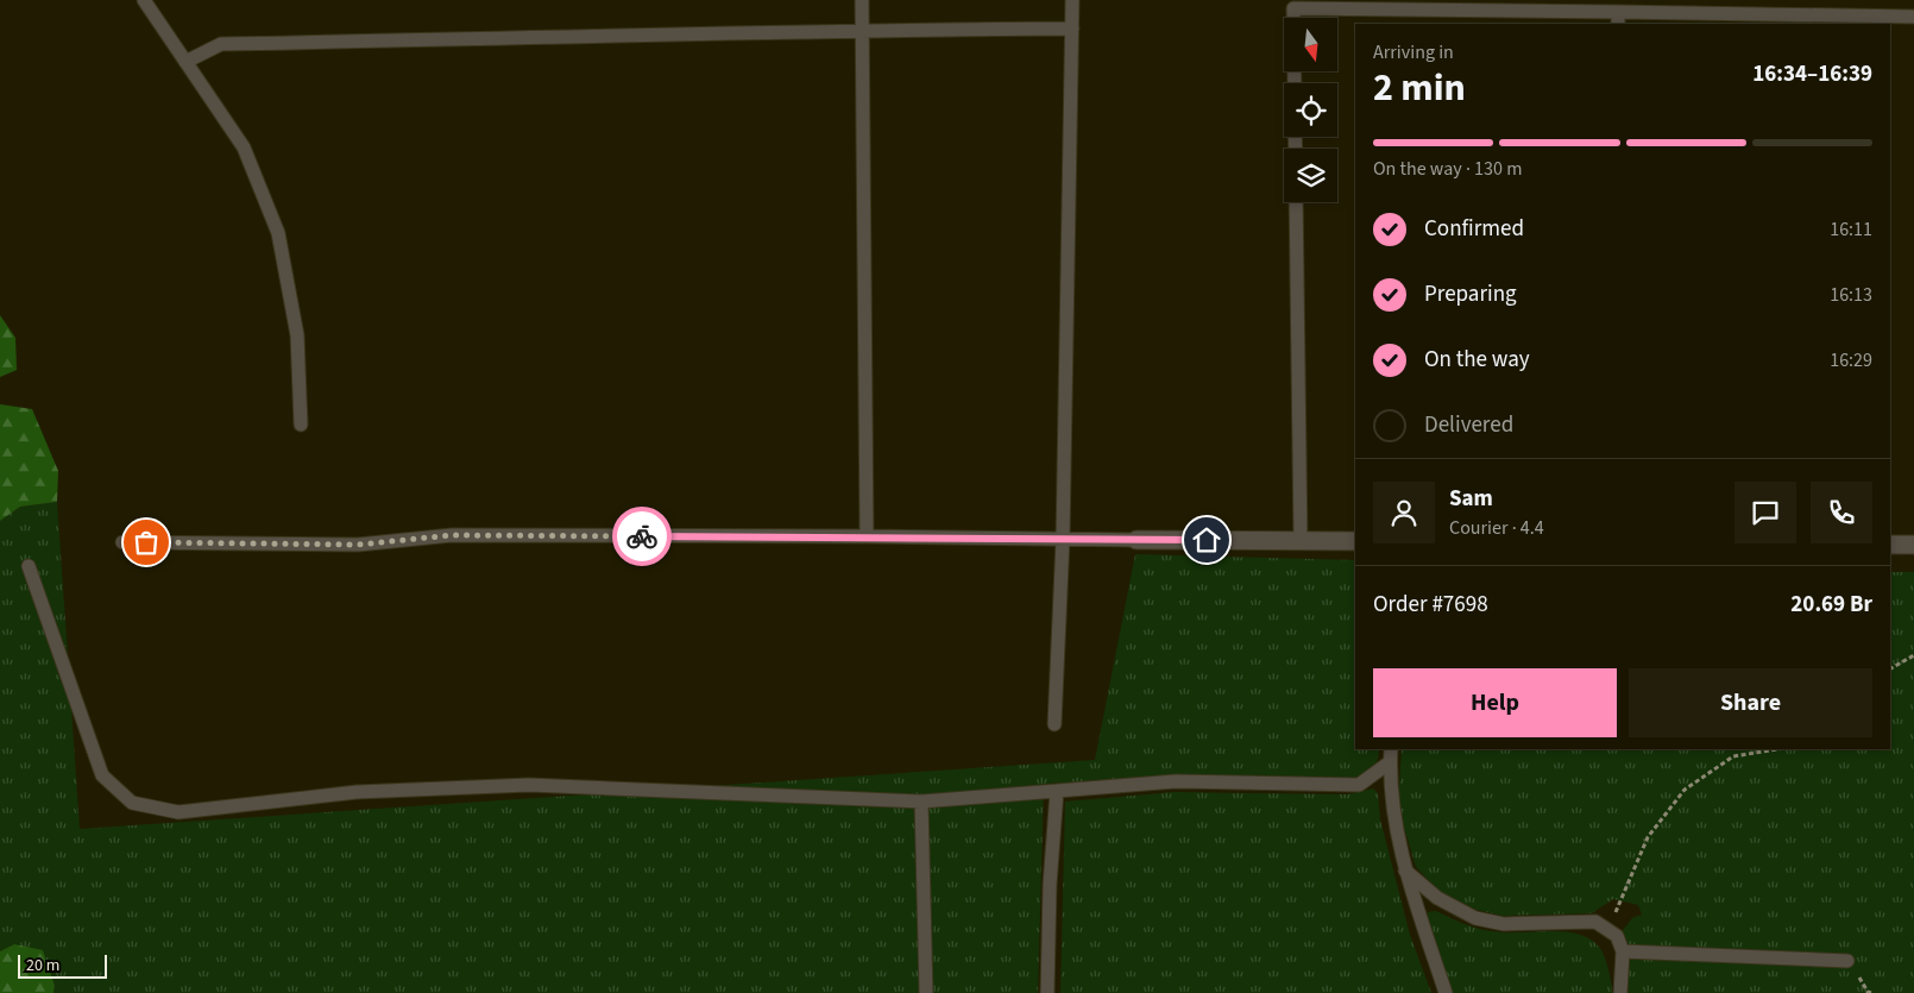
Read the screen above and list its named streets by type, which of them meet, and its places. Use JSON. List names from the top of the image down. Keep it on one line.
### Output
{"scale_bar":"20 m","north":"bottom","page":{"heading":["2 min","Arriving in","16:34–16:39"],"panel":["Sam","Courier · 4.4","Order #7698","20.69 Br"],"bar":"On the way · 130 m","list":[["Confirmed","16:11"],["Preparing","16:13"],["On the way","16:29"],"Delivered"],"buttons":["Help","Share"],"scale":"20 m"}}
